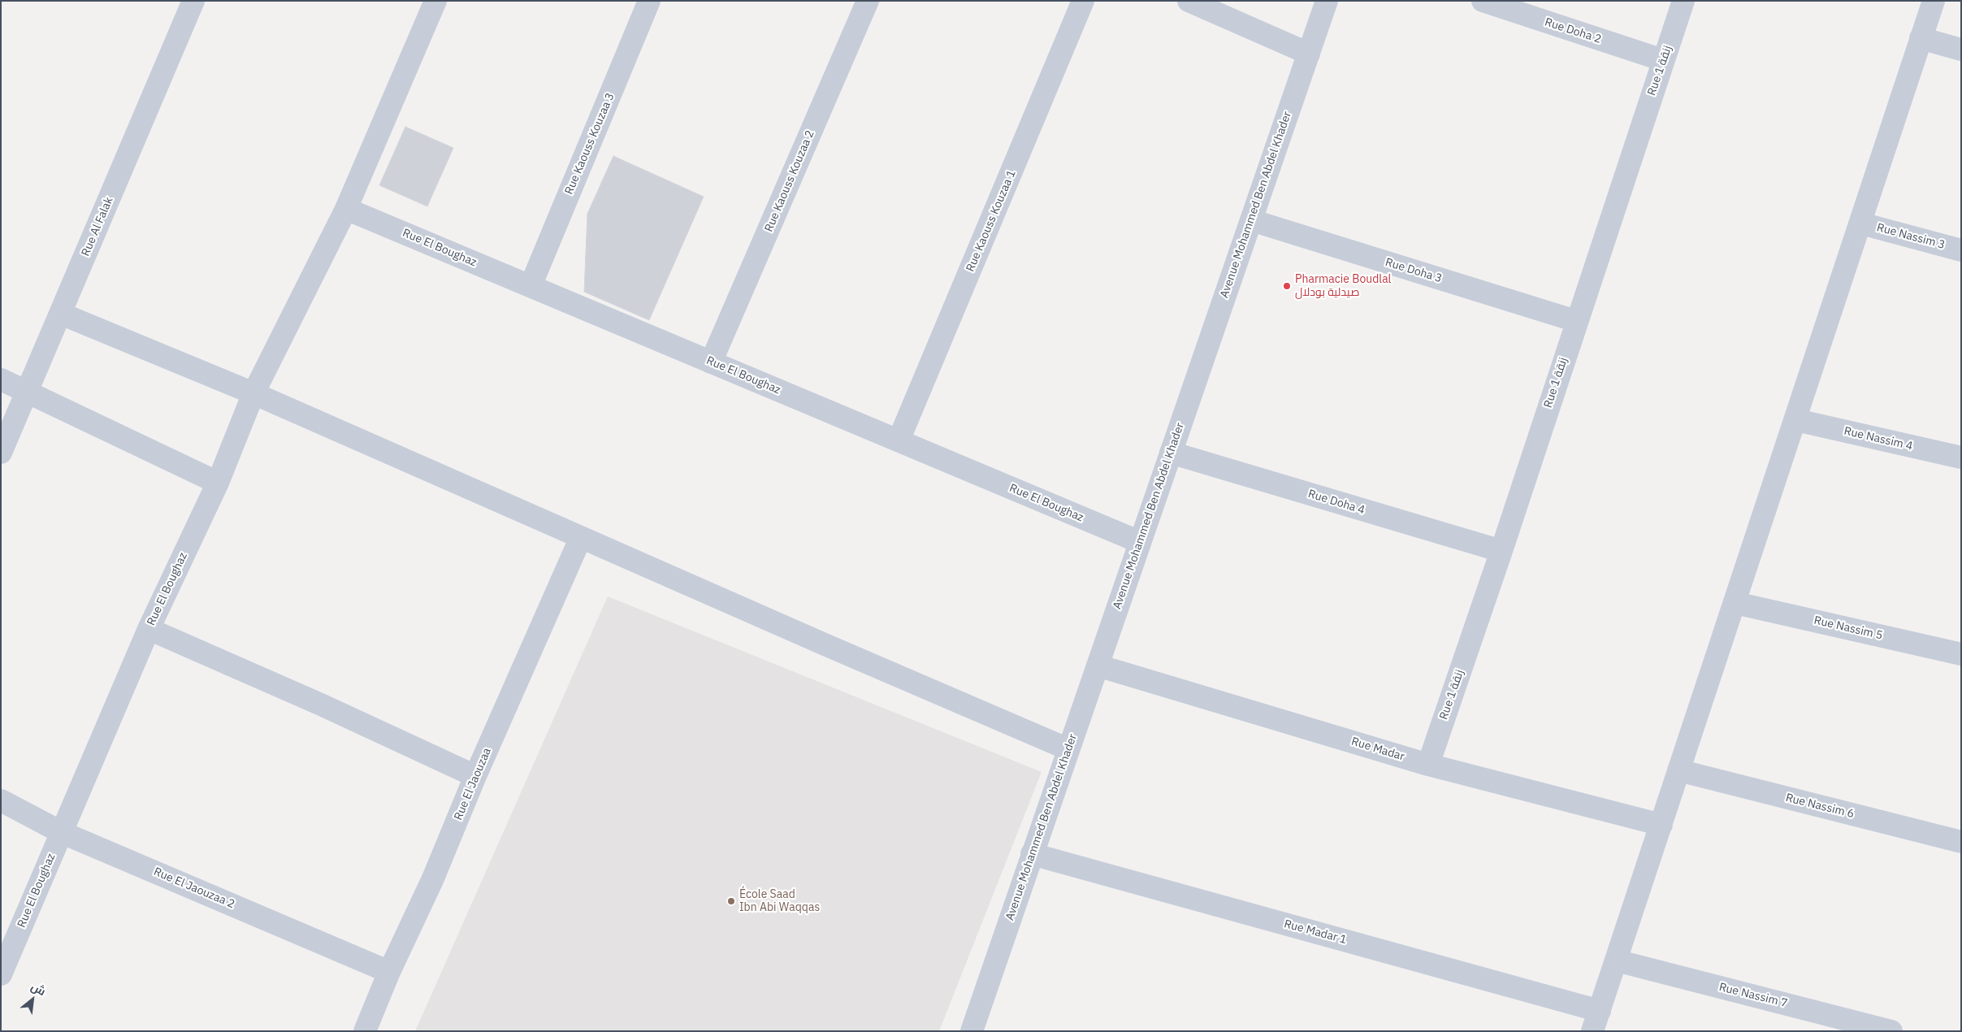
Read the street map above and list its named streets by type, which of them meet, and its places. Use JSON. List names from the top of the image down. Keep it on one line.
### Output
{"streets":{"street":["Rue Doha 2","Rue 1 زنقة","Rue Kaouss Kouzaa 3","Rue Kaouss Kouzaa 2","Avenue Mohammed Ben Abdel Khader","Rue Kaouss Kouzaa 1","Rue Al Falak","Rue Nassim 3","Rue El Boughaz","Rue Doha 3","Rue Nassim 4","Rue Doha 4","Rue Nassim 5","Rue Madar","Rue El Jaouzaa","Rue Nassim 6","Rue El Jaouzaa 2","Rue Madar 1","Rue Nassim 7"]},"crossings":[["Rue Doha 2","Rue 1 زنقة"],["Rue 1 زنقة","Rue Doha 3"],["Rue 1 زنقة","Rue Doha 4"],["Rue 1 زنقة","Rue Madar"],["Rue Kaouss Kouzaa 3","Rue El Boughaz"],["Rue Kaouss Kouzaa 2","Rue El Boughaz"],["Avenue Mohammed Ben Abdel Khader","Rue El Boughaz"],["Avenue Mohammed Ben Abdel Khader","Rue Doha 3"],["Avenue Mohammed Ben Abdel Khader","Rue Doha 4"],["Avenue Mohammed Ben Abdel Khader","Rue Madar"],["Avenue Mohammed Ben Abdel Khader","Rue Madar 1"],["Rue Kaouss Kouzaa 1","Rue El Boughaz"],["Rue El Boughaz","Rue El Jaouzaa 2"],["Rue El Jaouzaa","Rue El Jaouzaa 2"]],"places":["Pharmacie Boudlal صيدلية بودلال","École Saad Ibn Abi Waqqas"],"north":"top right"}
